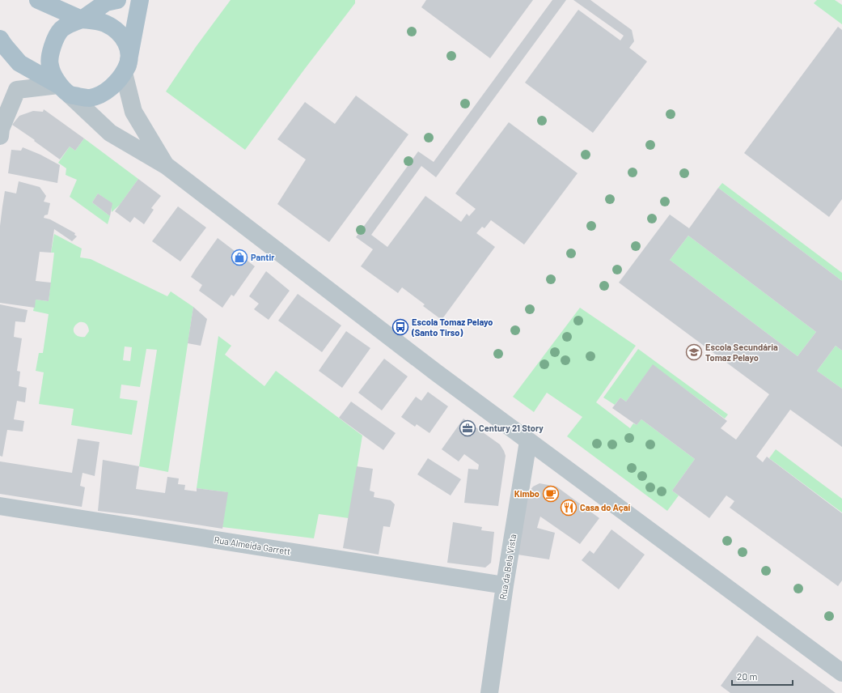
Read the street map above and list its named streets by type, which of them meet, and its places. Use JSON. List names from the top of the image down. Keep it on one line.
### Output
{"streets":{"street":["Rua Almeida Garrett","Rua da Bela Vista"]},"crossings":[["Rua Almeida Garrett","Rua da Bela Vista"]],"places":{"shop":["Pantir"],"bus stop":["Escola Tomaz Pelayo (Santo Tirso)"],"school or university":["Escola Secundária Tomaz Pelayo"],"office":["Century 21 Story"],"cafe":["Kimbo"],"restaurant":["Casa do Açaí"]},"scale_bar":"20 m"}
